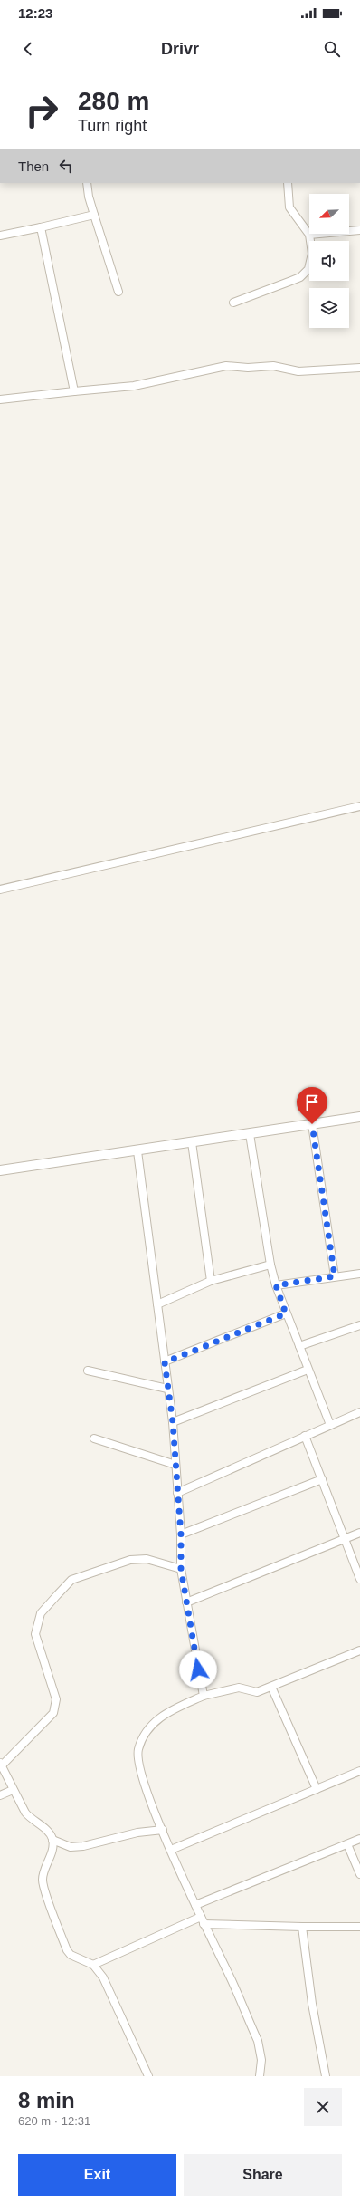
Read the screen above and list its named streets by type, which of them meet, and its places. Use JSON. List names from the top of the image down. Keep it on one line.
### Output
{"north":"bottom left","page":{"status":"12:23","header":"Drivr","turn":["280 m","Turn right"],"then":"Then","heading":["8 min","620 m · 12:31"],"buttons":["Exit","Share"]}}
